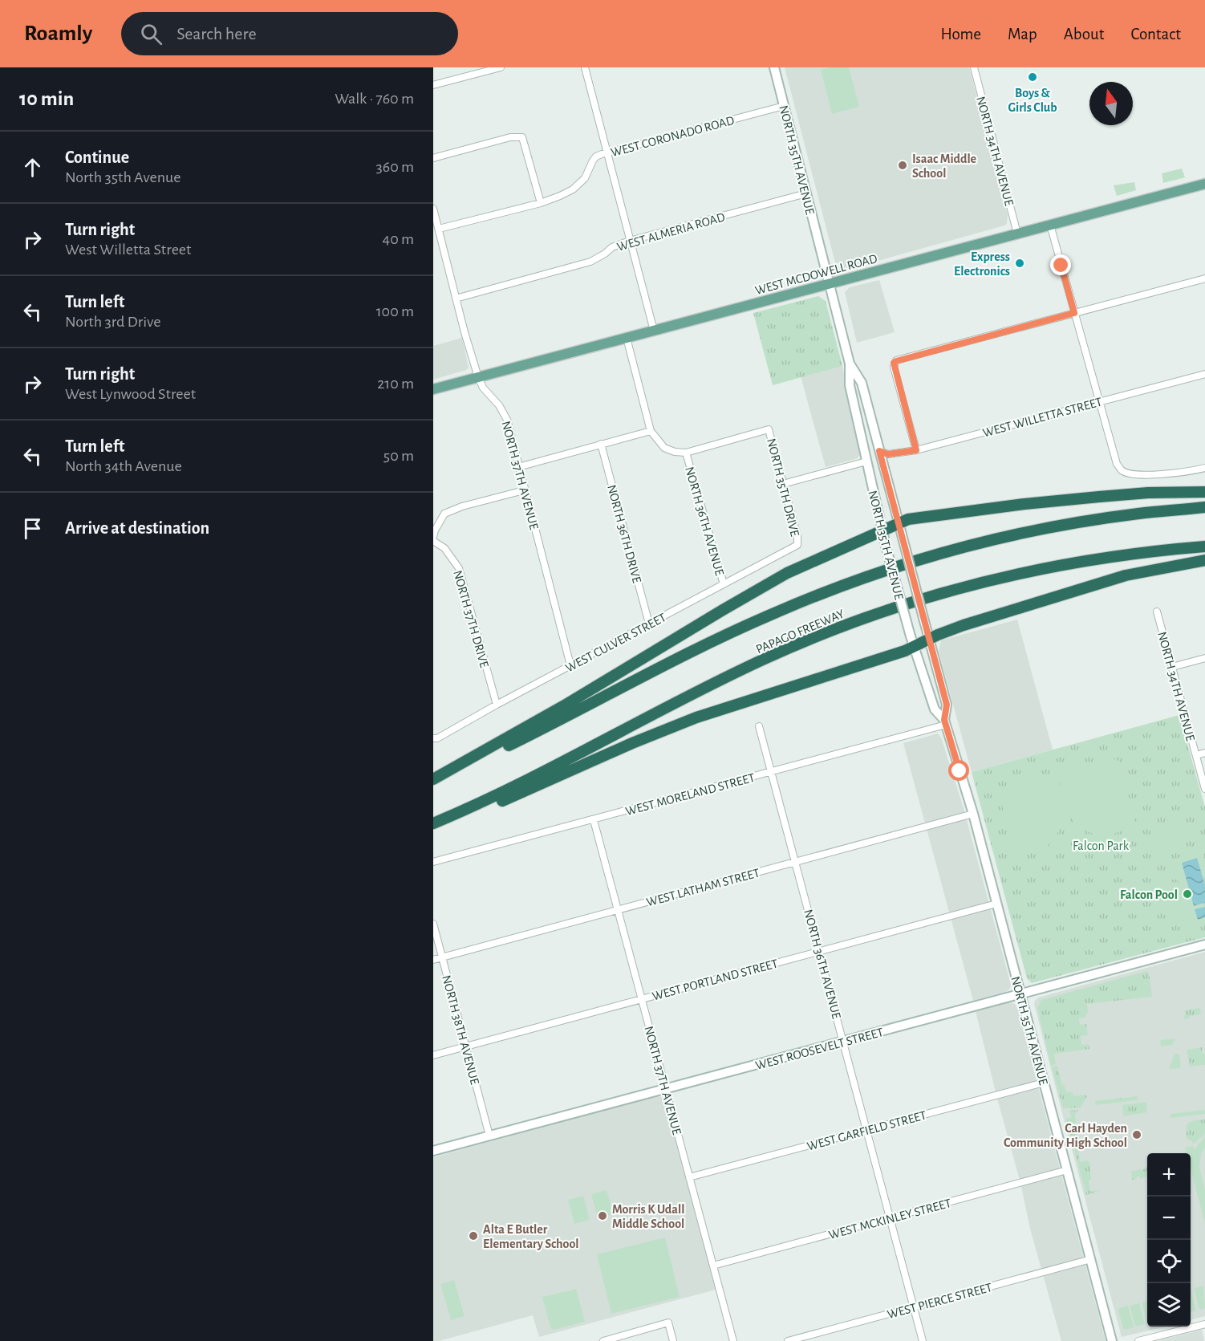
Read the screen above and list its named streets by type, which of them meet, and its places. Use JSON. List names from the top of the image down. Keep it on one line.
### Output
{"streets":{"highway":["PAPAGO FREEWAY"],"main road":["NORTH 35TH AVENUE","WEST MCDOWELL ROAD","WEST ROOSEVELT STREET"],"street":["WEST CORONADO ROAD","NORTH 34TH AVENUE","WEST ALMERIA ROAD","WEST WILLETTA STREET","NORTH 37TH AVENUE","NORTH 35TH DRIVE","NORTH 36TH AVENUE","NORTH 36TH DRIVE","NORTH 37TH DRIVE","WEST CULVER STREET","WEST MORELAND STREET","WEST LATHAM STREET","WEST PORTLAND STREET","NORTH 38TH AVENUE","WEST GARFIELD STREET","WEST MCKINLEY STREET","WEST PIERCE STREET"]},"crossings":[["WEST CORONADO ROAD","NORTH 35TH AVENUE"],["WEST CORONADO ROAD","NORTH 37TH AVENUE"],["NORTH 34TH AVENUE","WEST MCDOWELL ROAD"],["NORTH 35TH AVENUE","WEST ALMERIA ROAD"],["NORTH 35TH AVENUE","WEST MCDOWELL ROAD"],["NORTH 35TH AVENUE","WEST WILLETTA STREET"],["NORTH 35TH AVENUE","WEST MORELAND STREET"],["NORTH 35TH AVENUE","WEST LATHAM STREET"],["NORTH 35TH AVENUE","WEST PORTLAND STREET"],["NORTH 35TH AVENUE","WEST ROOSEVELT STREET"],["NORTH 35TH AVENUE","WEST GARFIELD STREET"],["NORTH 35TH AVENUE","WEST MCKINLEY STREET"],["NORTH 35TH AVENUE","WEST PIERCE STREET"],["WEST ALMERIA ROAD","NORTH 37TH AVENUE"],["WEST MCDOWELL ROAD","NORTH 37TH AVENUE"],["WEST MCDOWELL ROAD","NORTH 36TH AVENUE"],["NORTH 37TH AVENUE","WEST CULVER STREET"],["NORTH 37TH AVENUE","WEST MORELAND STREET"],["NORTH 37TH AVENUE","WEST LATHAM STREET"],["NORTH 37TH AVENUE","WEST PORTLAND STREET"],["NORTH 37TH AVENUE","WEST ROOSEVELT STREET"],["NORTH 37TH AVENUE","WEST GARFIELD STREET"],["NORTH 37TH AVENUE","WEST MCKINLEY STREET"],["NORTH 35TH DRIVE","NORTH 36TH AVENUE"],["NORTH 35TH DRIVE","WEST CULVER STREET"],["NORTH 36TH AVENUE","WEST CULVER STREET"],["NORTH 36TH AVENUE","WEST MORELAND STREET"],["NORTH 36TH AVENUE","WEST LATHAM STREET"],["NORTH 36TH AVENUE","WEST PORTLAND STREET"],["NORTH 36TH AVENUE","WEST ROOSEVELT STREET"],["NORTH 36TH AVENUE","WEST GARFIELD STREET"],["NORTH 36TH AVENUE","WEST MCKINLEY STREET"],["NORTH 36TH AVENUE","WEST PIERCE STREET"],["NORTH 36TH DRIVE","WEST CULVER STREET"],["NORTH 37TH DRIVE","WEST CULVER STREET"],["WEST LATHAM STREET","NORTH 38TH AVENUE"],["WEST PORTLAND STREET","NORTH 38TH AVENUE"],["NORTH 38TH AVENUE","WEST ROOSEVELT STREET"]],"parks":["Falcon Park"],"places":["Boys & Girls Club","Isaac Middle School","Express Electronics","Falcon Pool","Carl Hayden Community High School","Morris K Udall Middle School","Alta E Butler Elementary School"],"north":"top","page":{"header":"Roamly","search":"Search here","nav":["Home","Map","About","Contact"],"heading":["10 min","Walk · 760 m"],"list":[["Continue","North 35th Avenue","360 m"],["Turn right","West Willetta Street","40 m"],["Turn left","North 3rd Drive","100 m"],["Turn right","West Lynwood Street","210 m"],["Turn left","North 34th Avenue","50 m"],"Arrive at destination"],"map_buttons":["+","−"]}}
